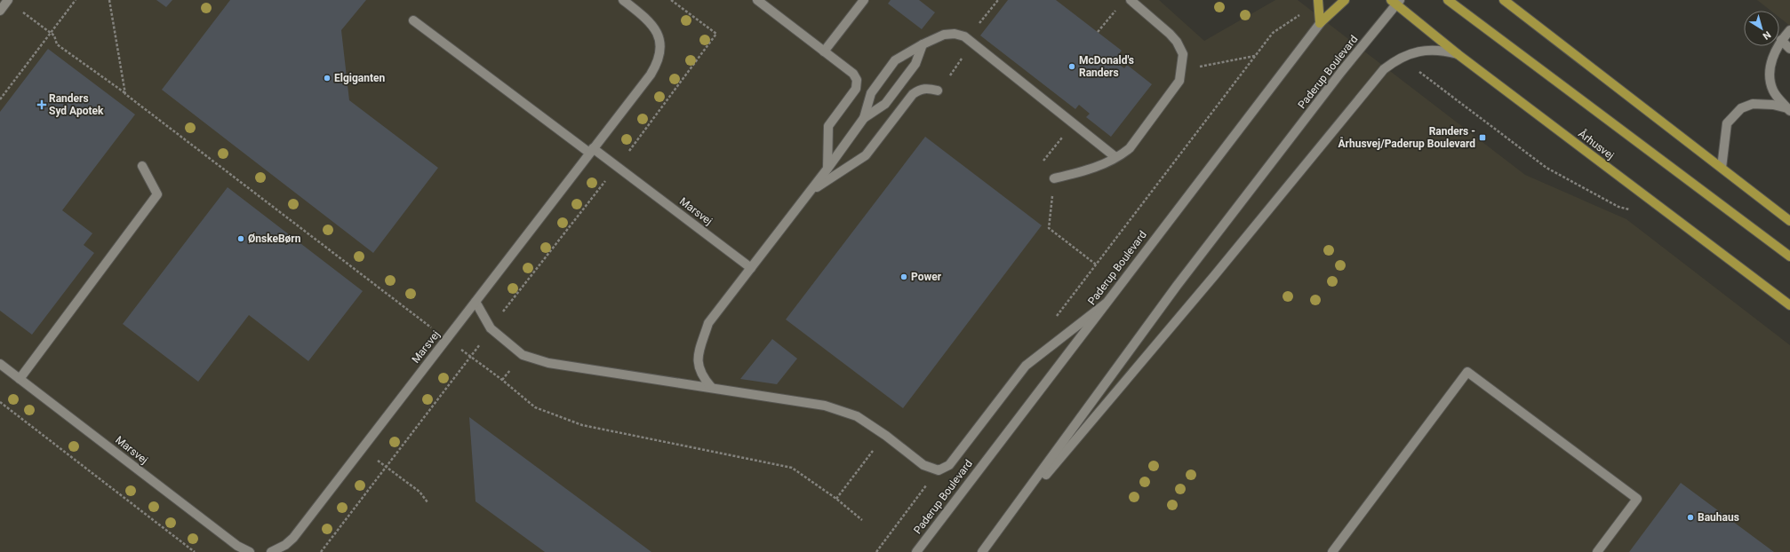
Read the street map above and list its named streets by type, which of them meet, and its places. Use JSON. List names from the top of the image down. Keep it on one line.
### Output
{"streets":{"main road":["Århusvej"],"street":["Paderup Boulevard","Marsvej"]},"crossings":[["Paderup Boulevard","Århusvej"]],"places":{"other":["McDonald's Randers","Elgiganten","ØnskeBørn","Power","Bauhaus"],"health":["Randers Syd Apotek"],"transit":["Randers - Århusvej/Paderup Boulevard"]},"north":"bottom right"}
